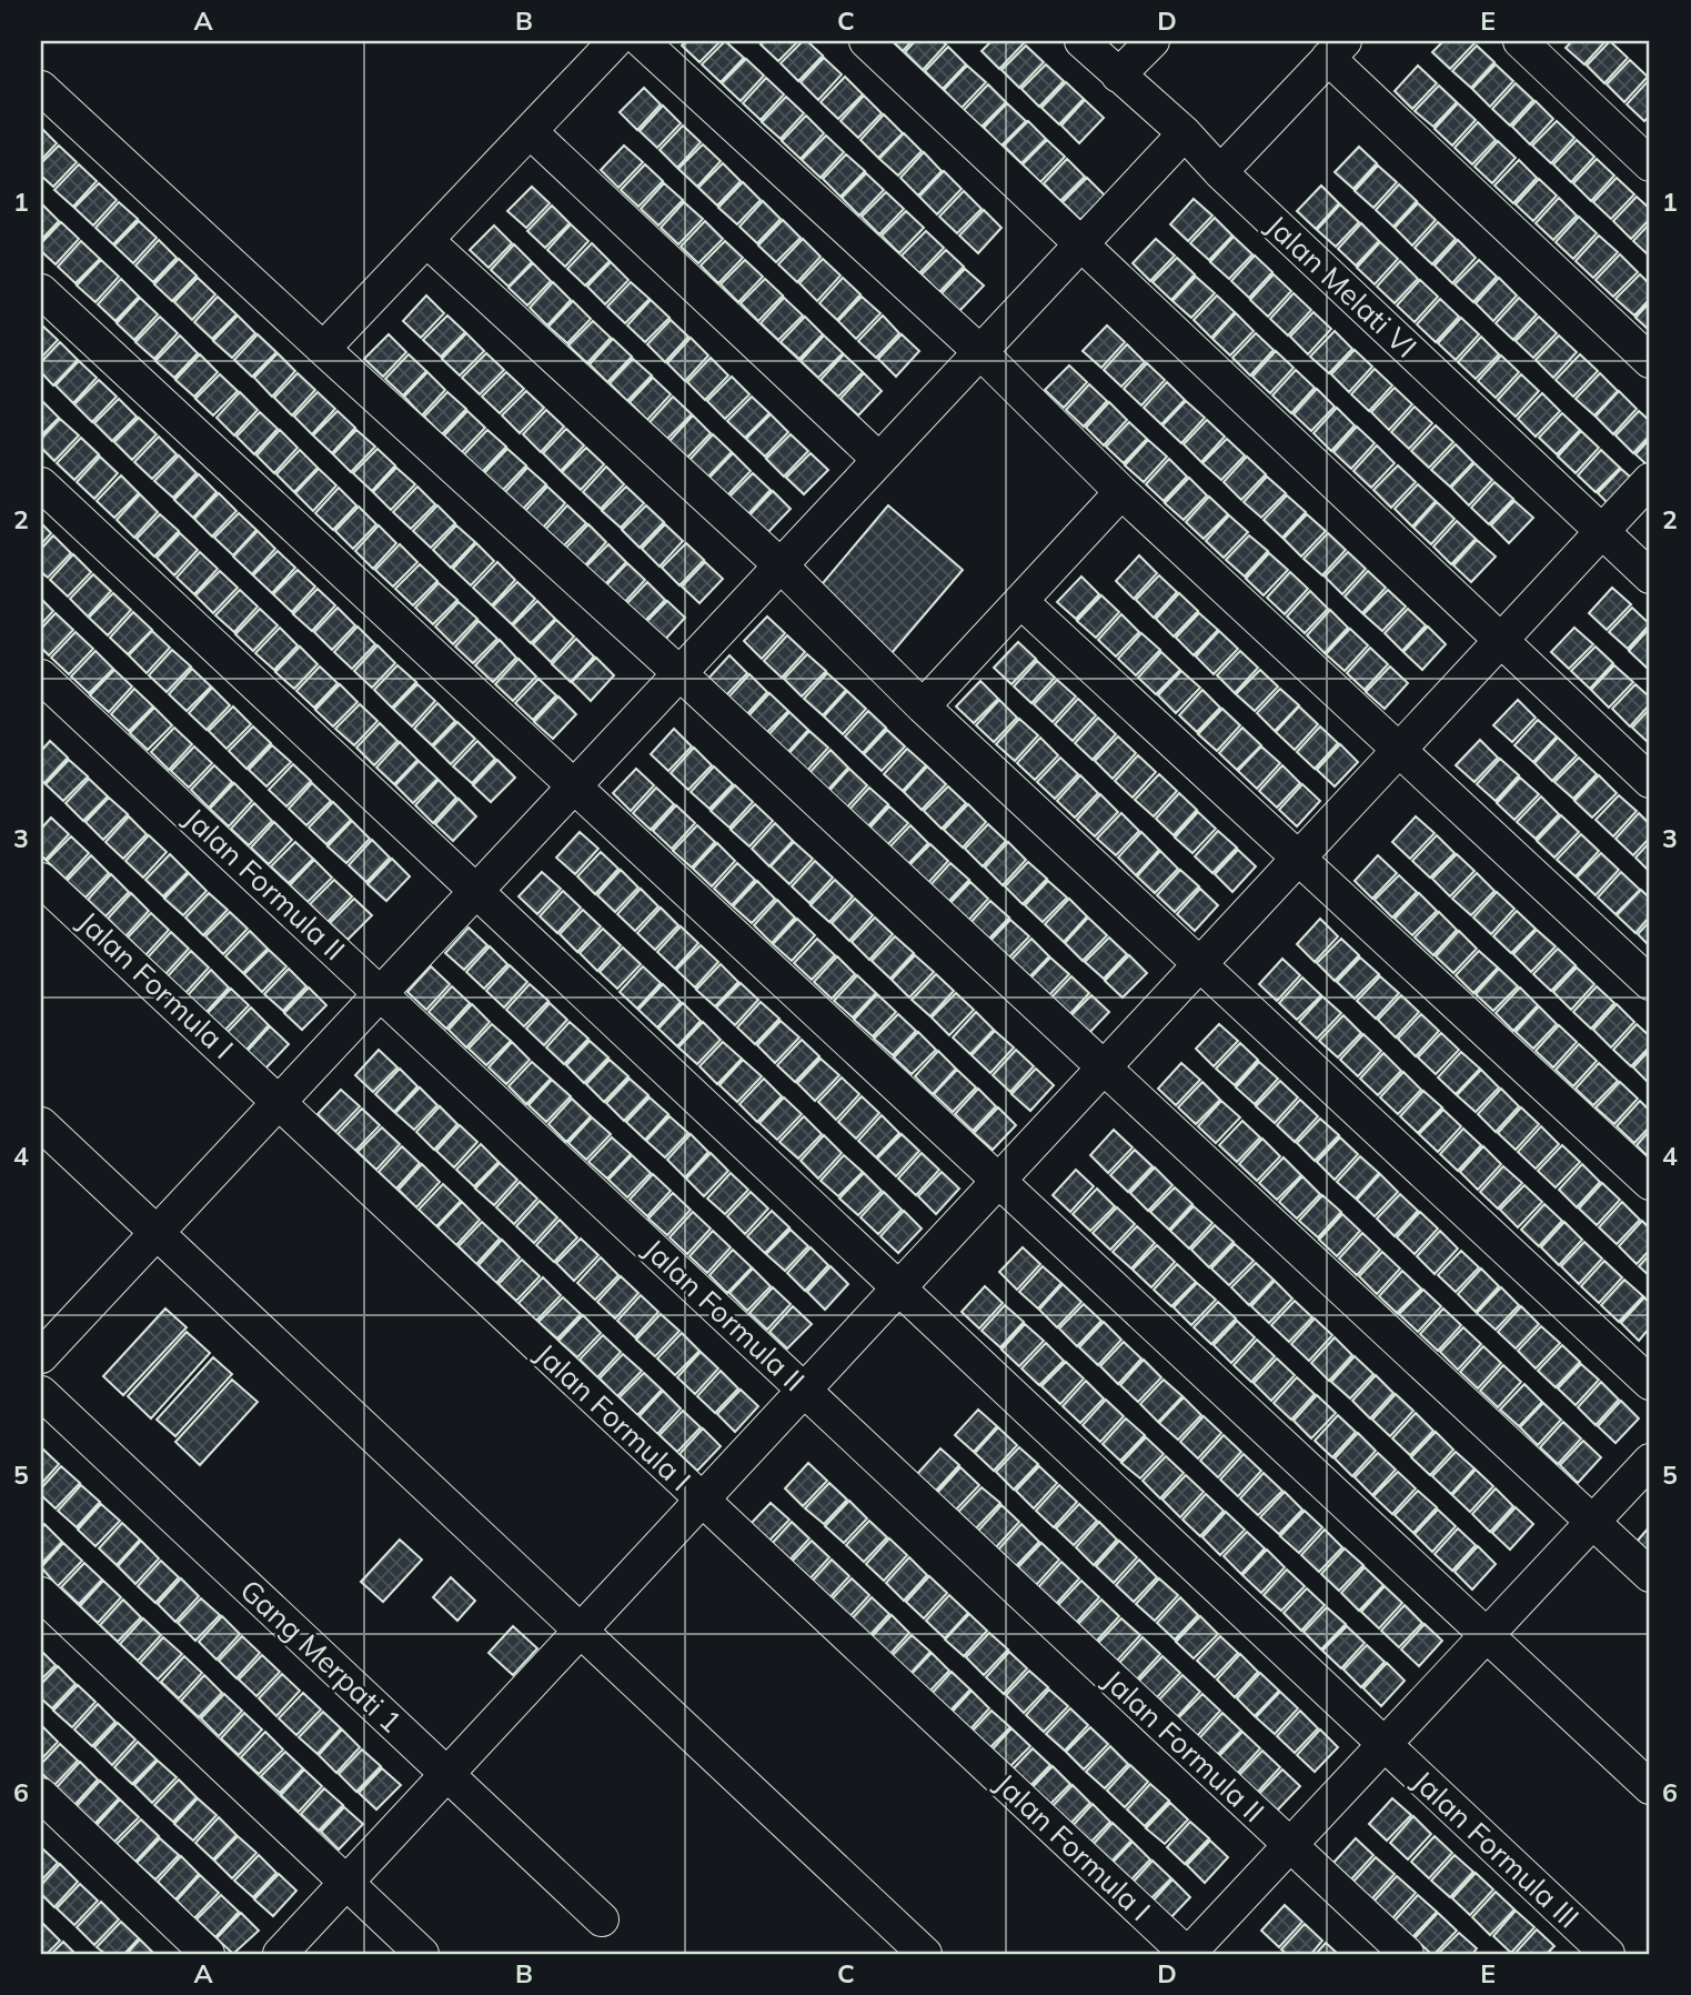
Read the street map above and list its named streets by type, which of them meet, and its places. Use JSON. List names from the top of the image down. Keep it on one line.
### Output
{"streets":{"street":["Jalan Melati VI","Jalan Formula II","Jalan Formula I","Gang Merpati 1","Jalan Formula III"]},"grid":{"columns":["A","B","C","D","E"],"rows":["1","2","3","4","5","6"]}}
